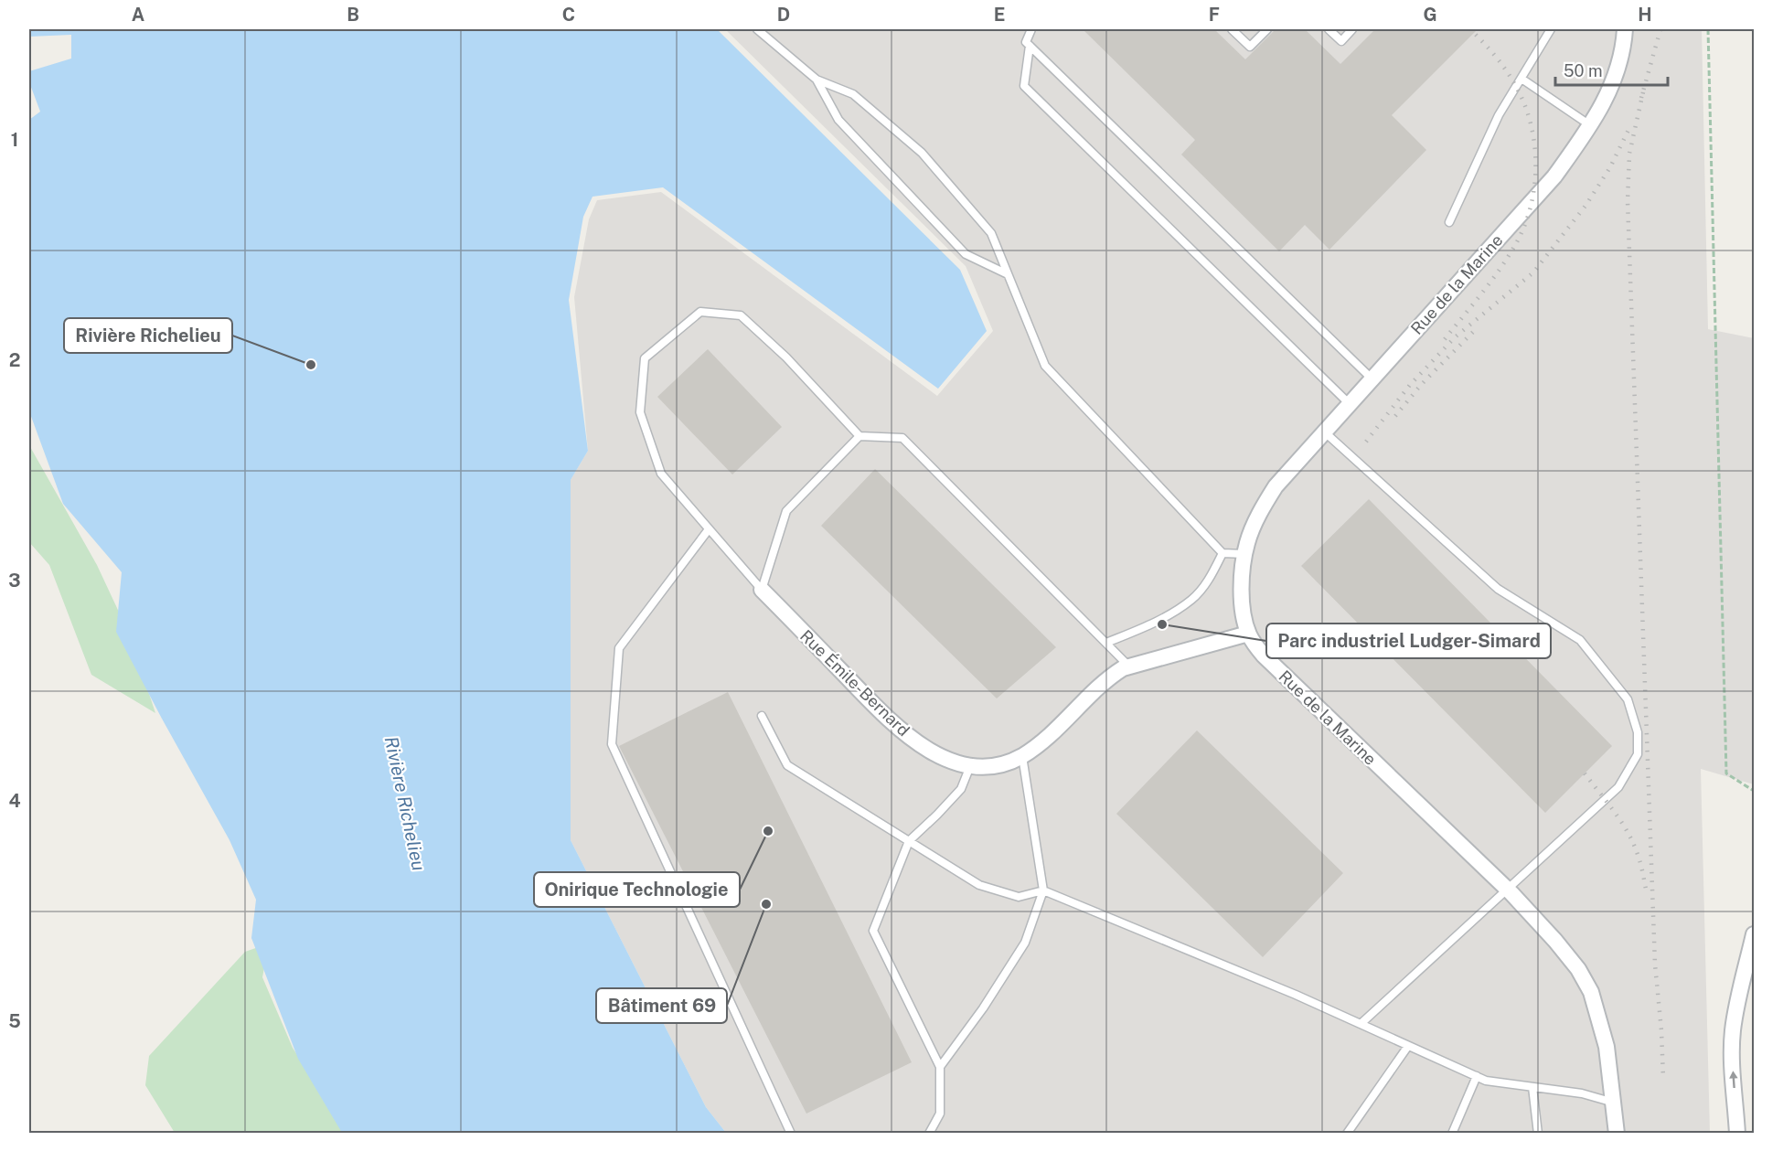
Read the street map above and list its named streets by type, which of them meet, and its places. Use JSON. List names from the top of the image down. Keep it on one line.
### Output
{"streets":{"street":["Rue de la Marine","Rue Émile-Bernard"]},"crossings":[["Rue de la Marine","Rue Émile-Bernard"]],"water":["Rivière Richelieu"],"places":["Rivière Richelieu","Parc industriel Ludger-Simard","Onirique Technologie","Bâtiment 69"],"scale_bar":"50 m","grid":{"columns":["A","B","C","D","E","F","G","H"],"rows":["1","2","3","4","5"]}}
